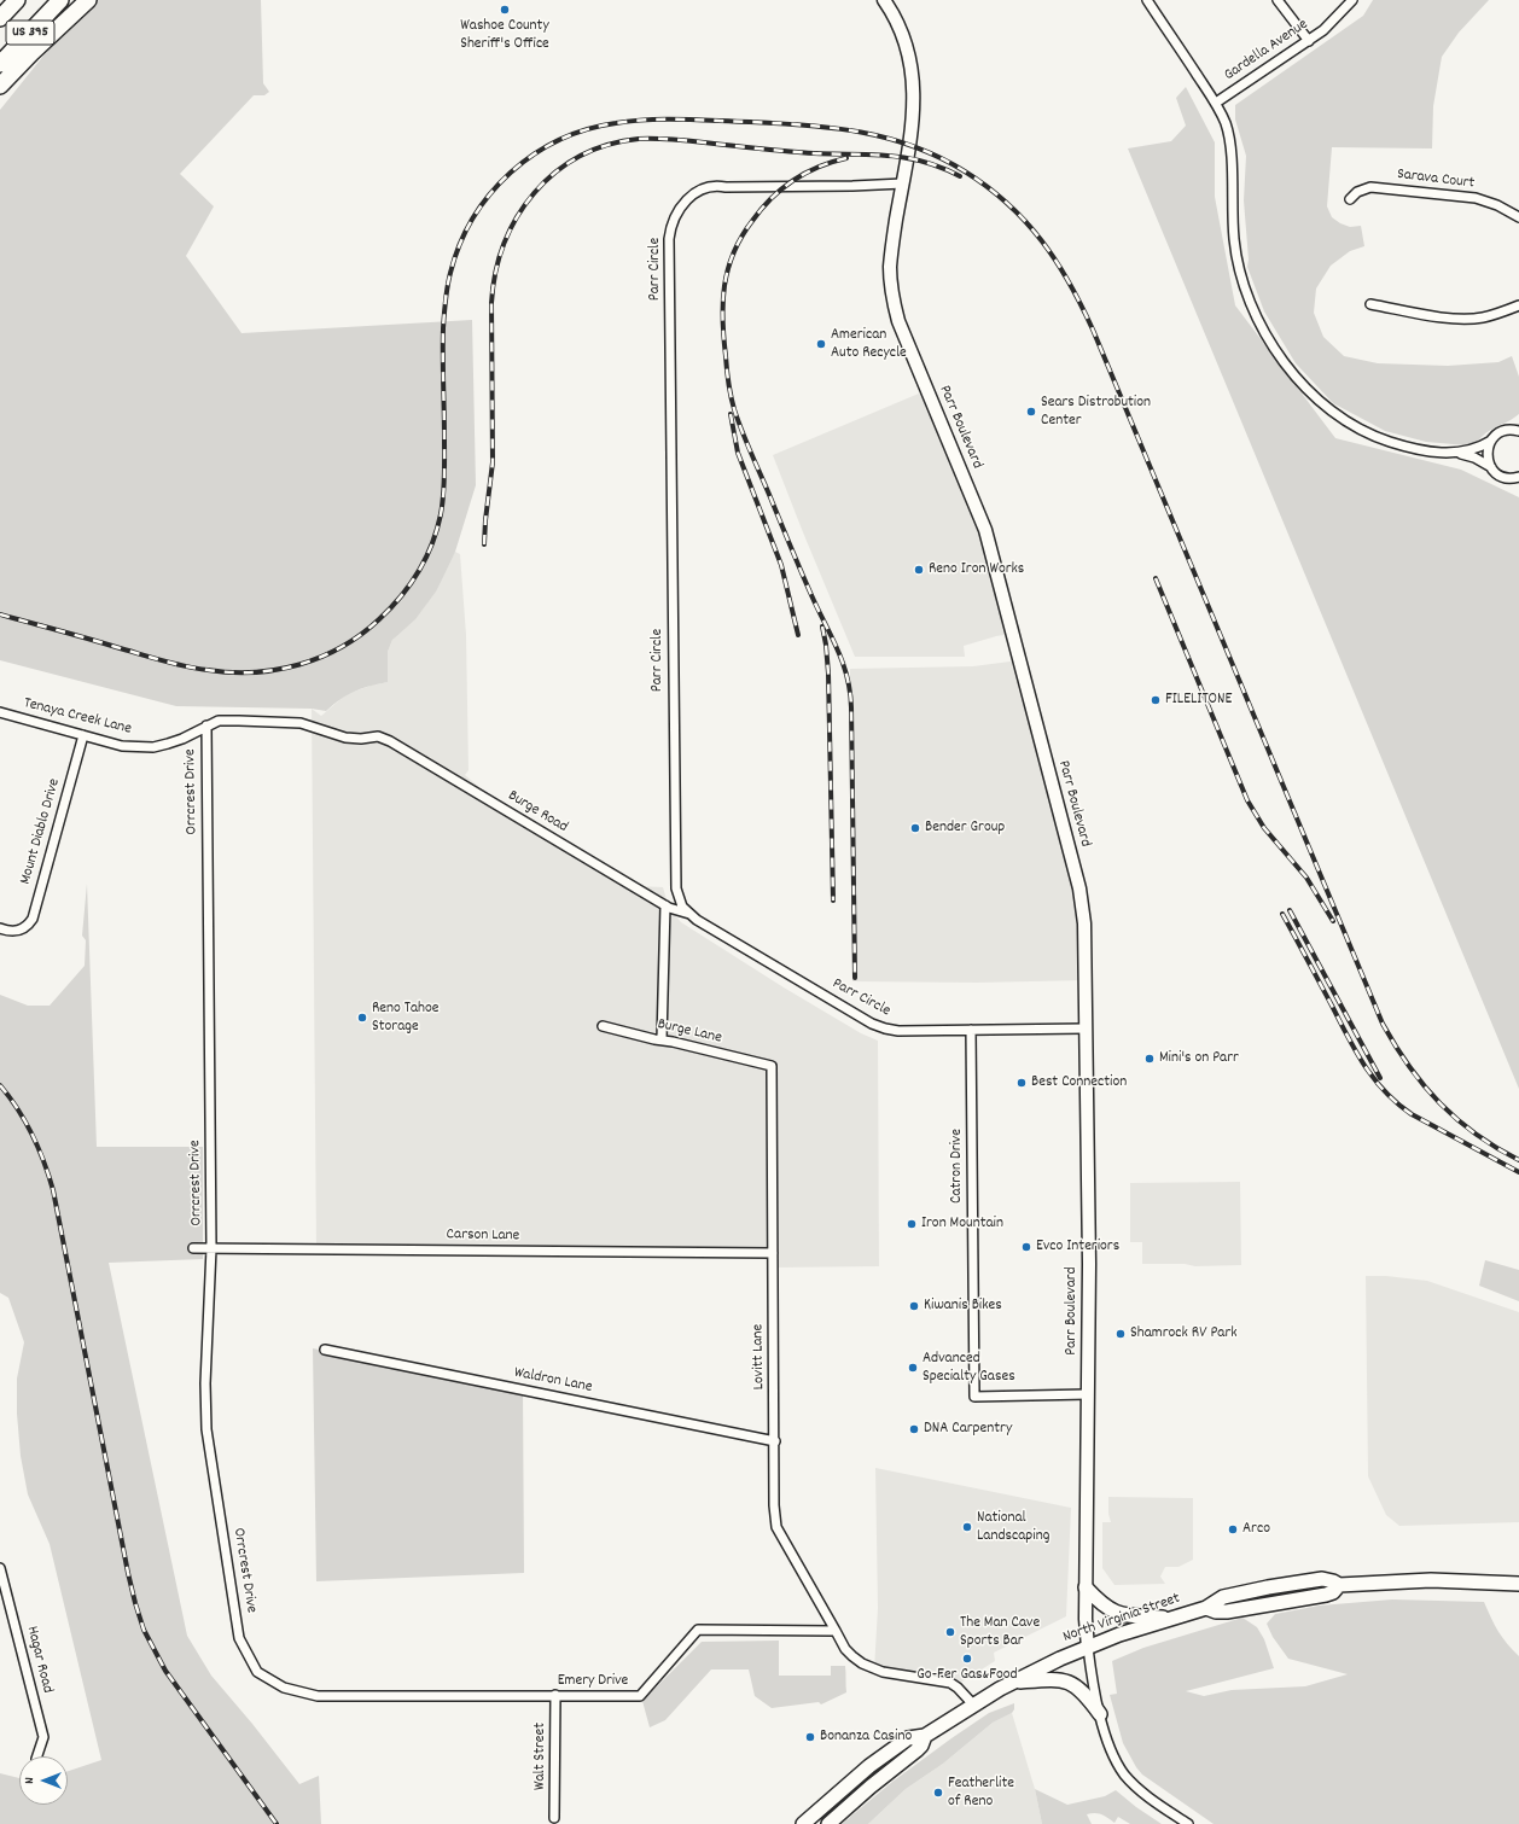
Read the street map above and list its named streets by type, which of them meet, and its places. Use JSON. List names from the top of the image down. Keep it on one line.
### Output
{"streets":{"highway":["US 395"],"main road":["Parr Boulevard","North Virginia Street"],"street":["Gardella Avenue","Sarava Court","Parr Circle","Tenaya Creek Lane","Orrcrest Drive","Burge Road","Mount Diablo Drive","Burge Lane","Catron Drive","Carson Lane","Lovitt Lane","Waldron Lane","Hagar Road","Emery Drive","Walt Street"]},"crossings":[["Parr Circle","Parr Boulevard"],["Parr Circle","Burge Road"],["Parr Circle","Catron Drive"],["Parr Boulevard","Catron Drive"],["Parr Boulevard","North Virginia Street"],["Tenaya Creek Lane","Orrcrest Drive"],["Tenaya Creek Lane","Burge Road"],["Tenaya Creek Lane","Mount Diablo Drive"],["Orrcrest Drive","Carson Lane"],["Orrcrest Drive","Emery Drive"],["Burge Lane","Lovitt Lane"],["Carson Lane","Lovitt Lane"],["Lovitt Lane","Waldron Lane"],["Lovitt Lane","Emery Drive"],["Emery Drive","Walt Street"]],"places":["Washoe County Sheriff's Office","American Auto Recycle","Sears Distrobution Center","Reno Iron Works","FILELITONE","Bender Group","Reno Tahoe Storage","Mini's on Parr","Best Connection","Iron Mountain","Evco Interiors","Kiwanis Bikes","Shamrock RV Park","Advanced Specialty Gases","DNA Carpentry","National Landscaping","Arco","The Man Cave Sports Bar","Go-Fer Gas&Food","Bonanza Casino","Featherlite of Reno"],"north":"left"}
